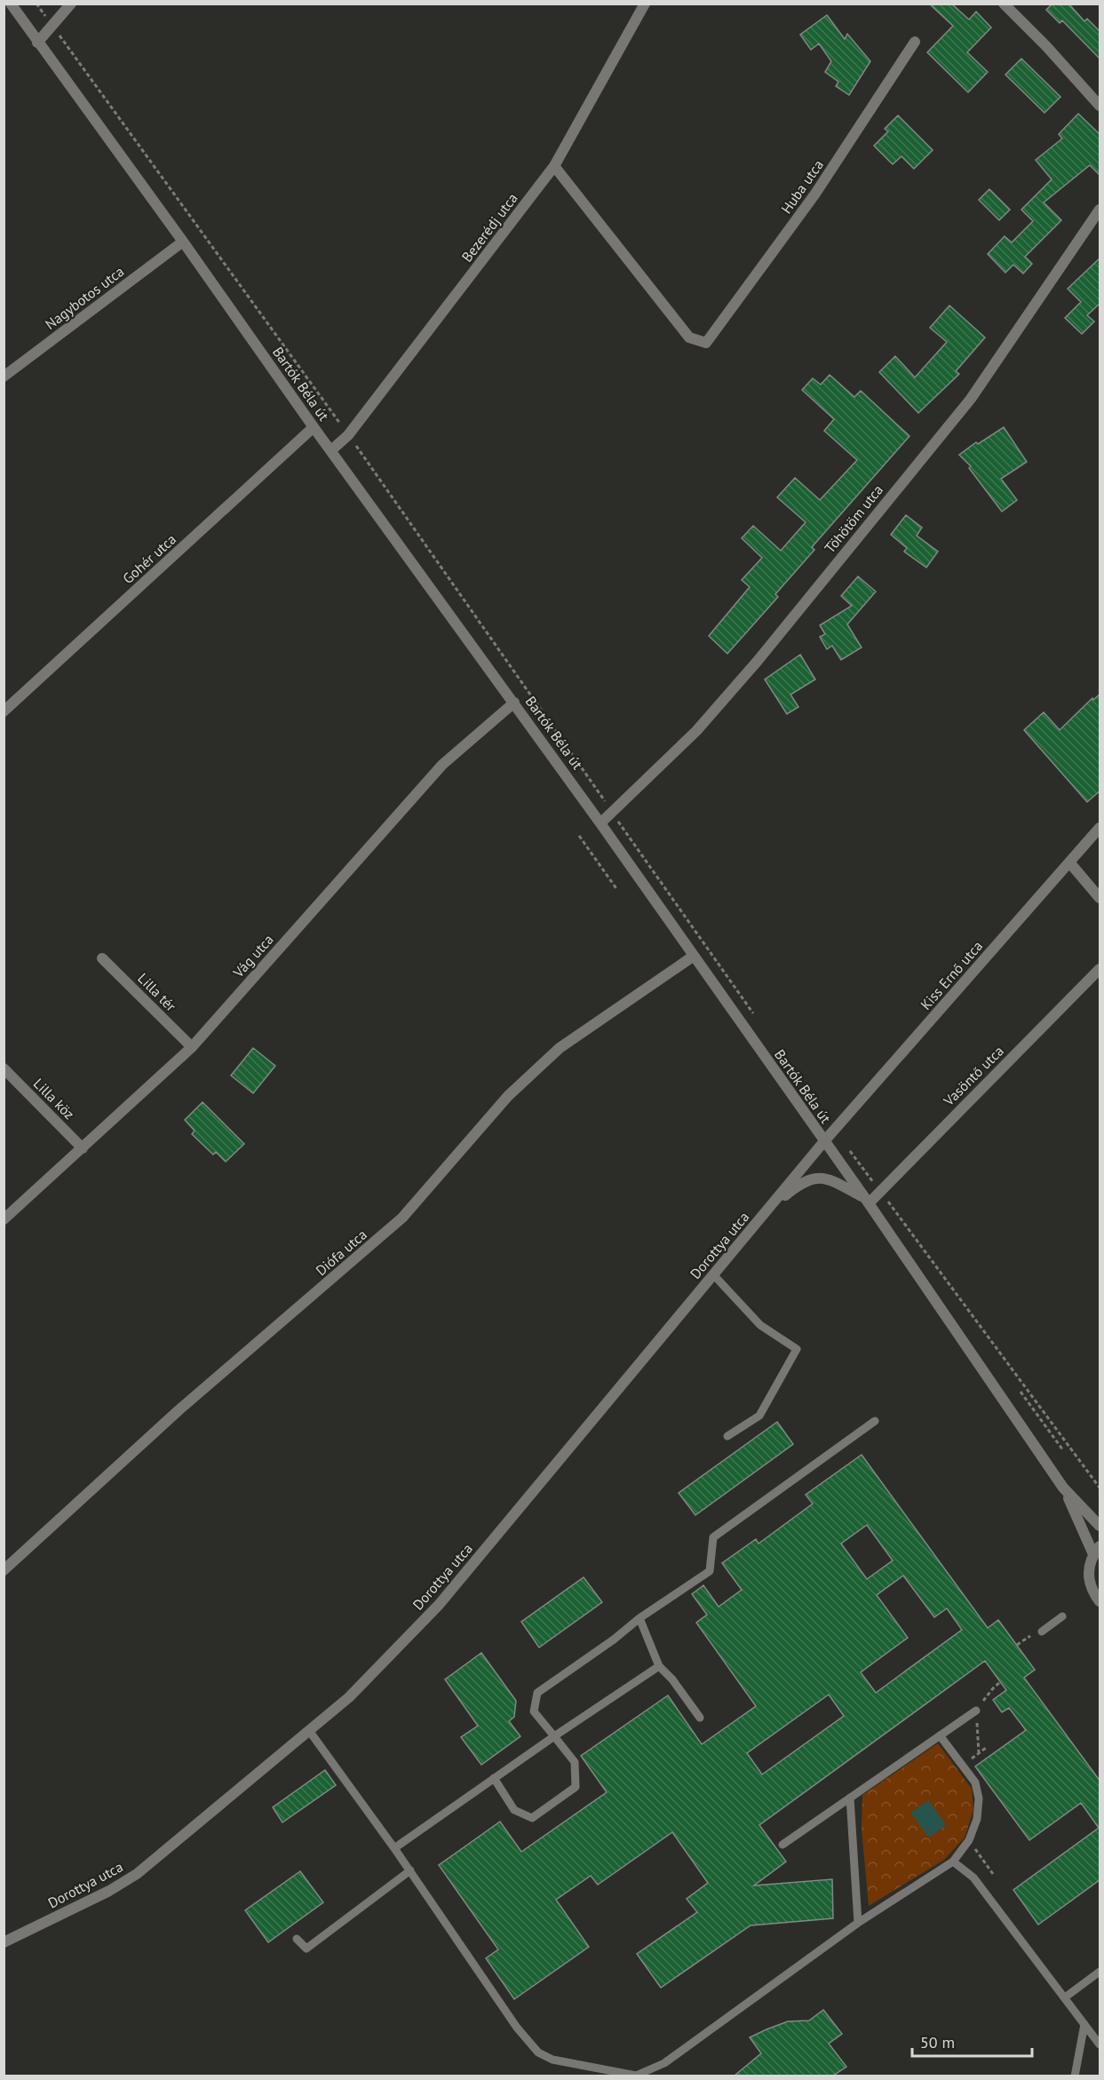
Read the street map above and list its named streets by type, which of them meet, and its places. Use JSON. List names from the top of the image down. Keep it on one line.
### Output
{"streets":{"street":["Huba utca","Bezerédj utca","Nagybotos utca","Bartók Béla út","Töhötöm utca","Gohér utca","Vág utca","Kiss Ernő utca","Lilla tér","Vasöntő utca","Lilla köz","Dorottya utca","Diófa utca"]},"crossings":[["Huba utca","Bezerédj utca"],["Bezerédj utca","Bartók Béla út"],["Nagybotos utca","Bartók Béla út"],["Bartók Béla út","Töhötöm utca"],["Bartók Béla út","Gohér utca"],["Bartók Béla út","Vág utca"],["Bartók Béla út","Kiss Ernő utca"],["Bartók Béla út","Vasöntő utca"],["Bartók Béla út","Dorottya utca"],["Bartók Béla út","Diófa utca"],["Vág utca","Lilla tér"],["Vág utca","Lilla köz"],["Kiss Ernő utca","Dorottya utca"]],"scale_bar":"50 m"}
